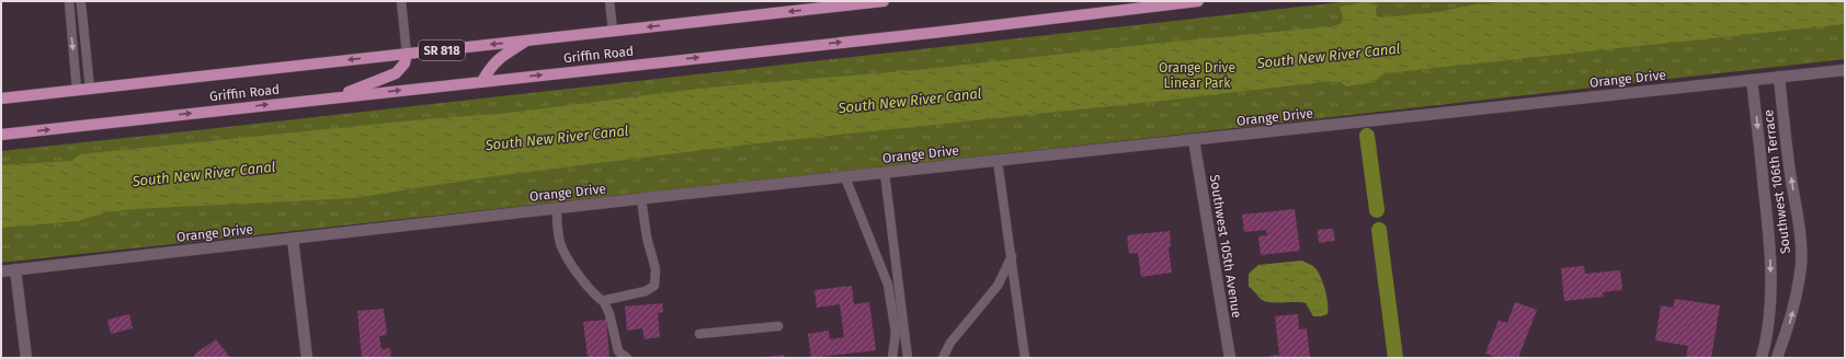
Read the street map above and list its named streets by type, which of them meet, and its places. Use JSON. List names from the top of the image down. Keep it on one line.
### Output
{"streets":{"main road":["SR 818","Griffin Road"],"street":["Orange Drive","Southwest 106th Terrace","Southwest 105th Avenue"]},"crossings":[["Orange Drive","Southwest 106th Terrace"],["Orange Drive","Southwest 105th Avenue"]],"water":["South New River Canal"],"parks":["Orange Drive Linear Park"]}
